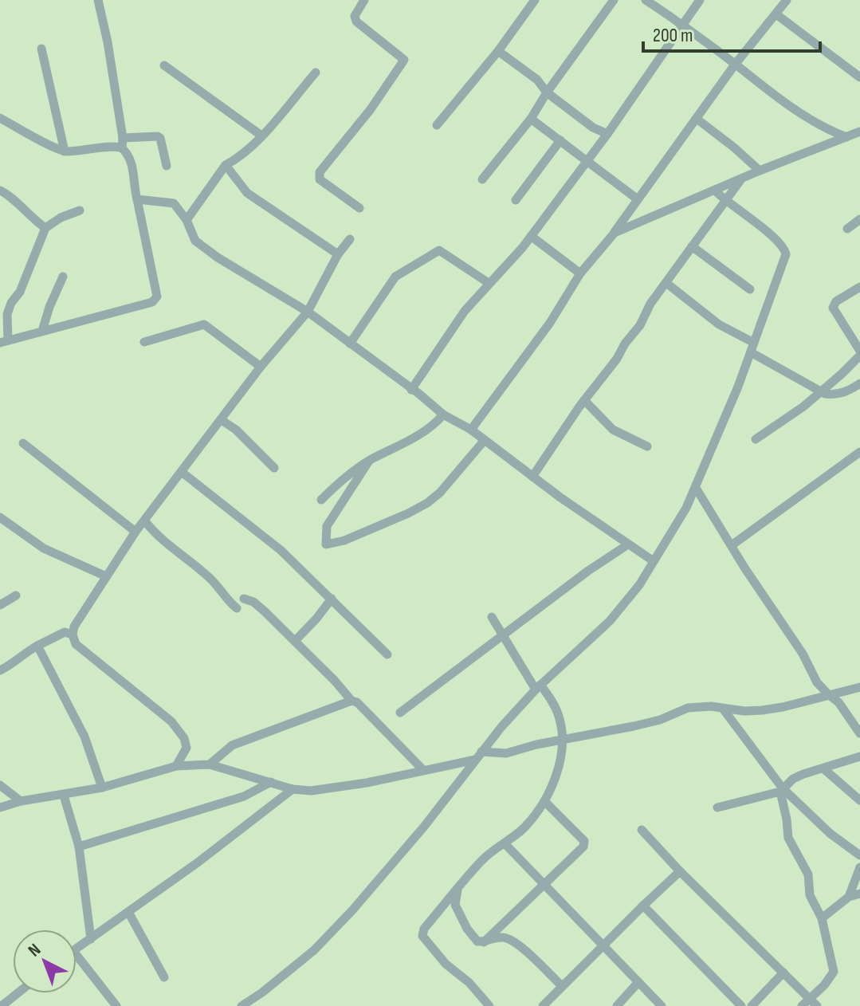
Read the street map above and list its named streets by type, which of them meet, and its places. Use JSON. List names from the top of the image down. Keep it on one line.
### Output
{"scale_bar":"200 m","north":"top left"}
